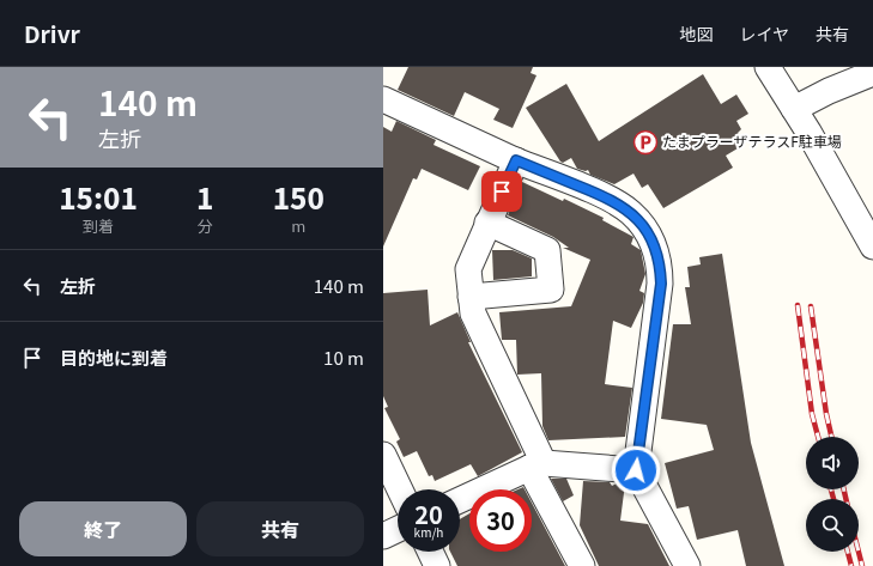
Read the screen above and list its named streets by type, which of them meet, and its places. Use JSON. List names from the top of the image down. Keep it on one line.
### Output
{"places":{"parking":["たまプラーザテラスF駐車場"]},"page":{"header":"Drivr","nav":["地図","レイヤ","共有"],"turn":["140 m","左折"],"eta":["15:01","到着","1","分","150","m"],"list":[{"name":"左折","value":"140 m"},{"name":"目的地に到着","value":"10 m"}],"speed":"20 km/h","limit":"30","buttons":["終了","共有"]}}
